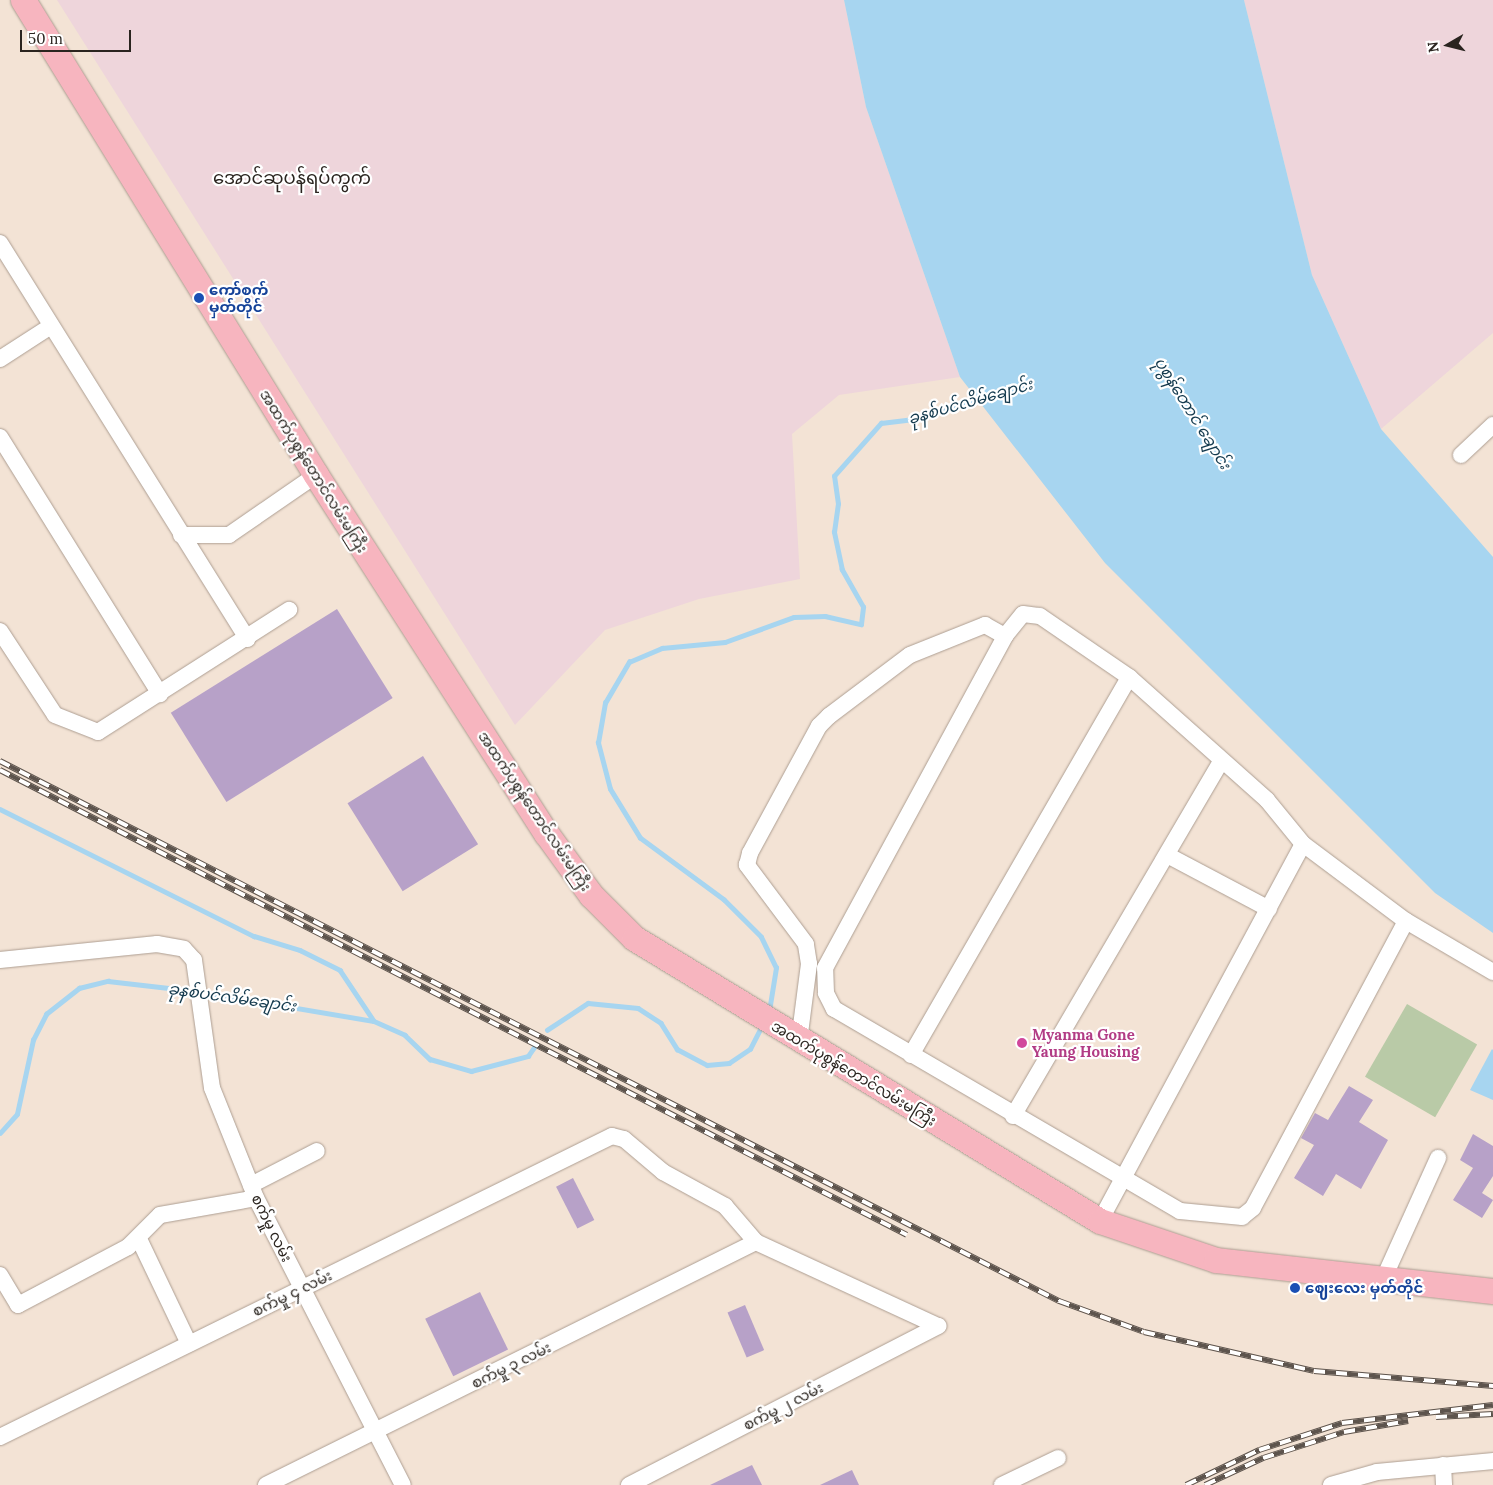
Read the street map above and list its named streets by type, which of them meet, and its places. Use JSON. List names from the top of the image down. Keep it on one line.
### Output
{"streets":{"main road":["အထက်ပုစွန်တောင်လမ်းမကြီး"],"street":["စက်မှု လမ်း","စက်မှု ၄ လမ်း","စက်မှု ၃ လမ်း","စက်မှု ၂ လမ်း"]},"crossings":[["စက်မှု လမ်း","စက်မှု ၄ လမ်း"],["စက်မှု လမ်း","စက်မှု ၃ လမ်း"],["စက်မှု ၄ လမ်း","စက်မှု ၃ လမ်း"],["စက်မှု ၄ လမ်း","စက်မှု ၂ လမ်း"],["စက်မှု ၃ လမ်း","စက်မှု ၂ လမ်း"]],"districts":["အောင်ဆုပန်ရပ်ကွက်"],"water":["ခုနစ်ပင်လိမ်ချောင်း","ပုစွန်တောင် ချောင်း"],"places":["ကော်စက် မှတ်တိုင်","Myanma Gone Yaung Housing","ဈေးလေး မှတ်တိုင်"],"scale_bar":"50 m","north":"left"}
